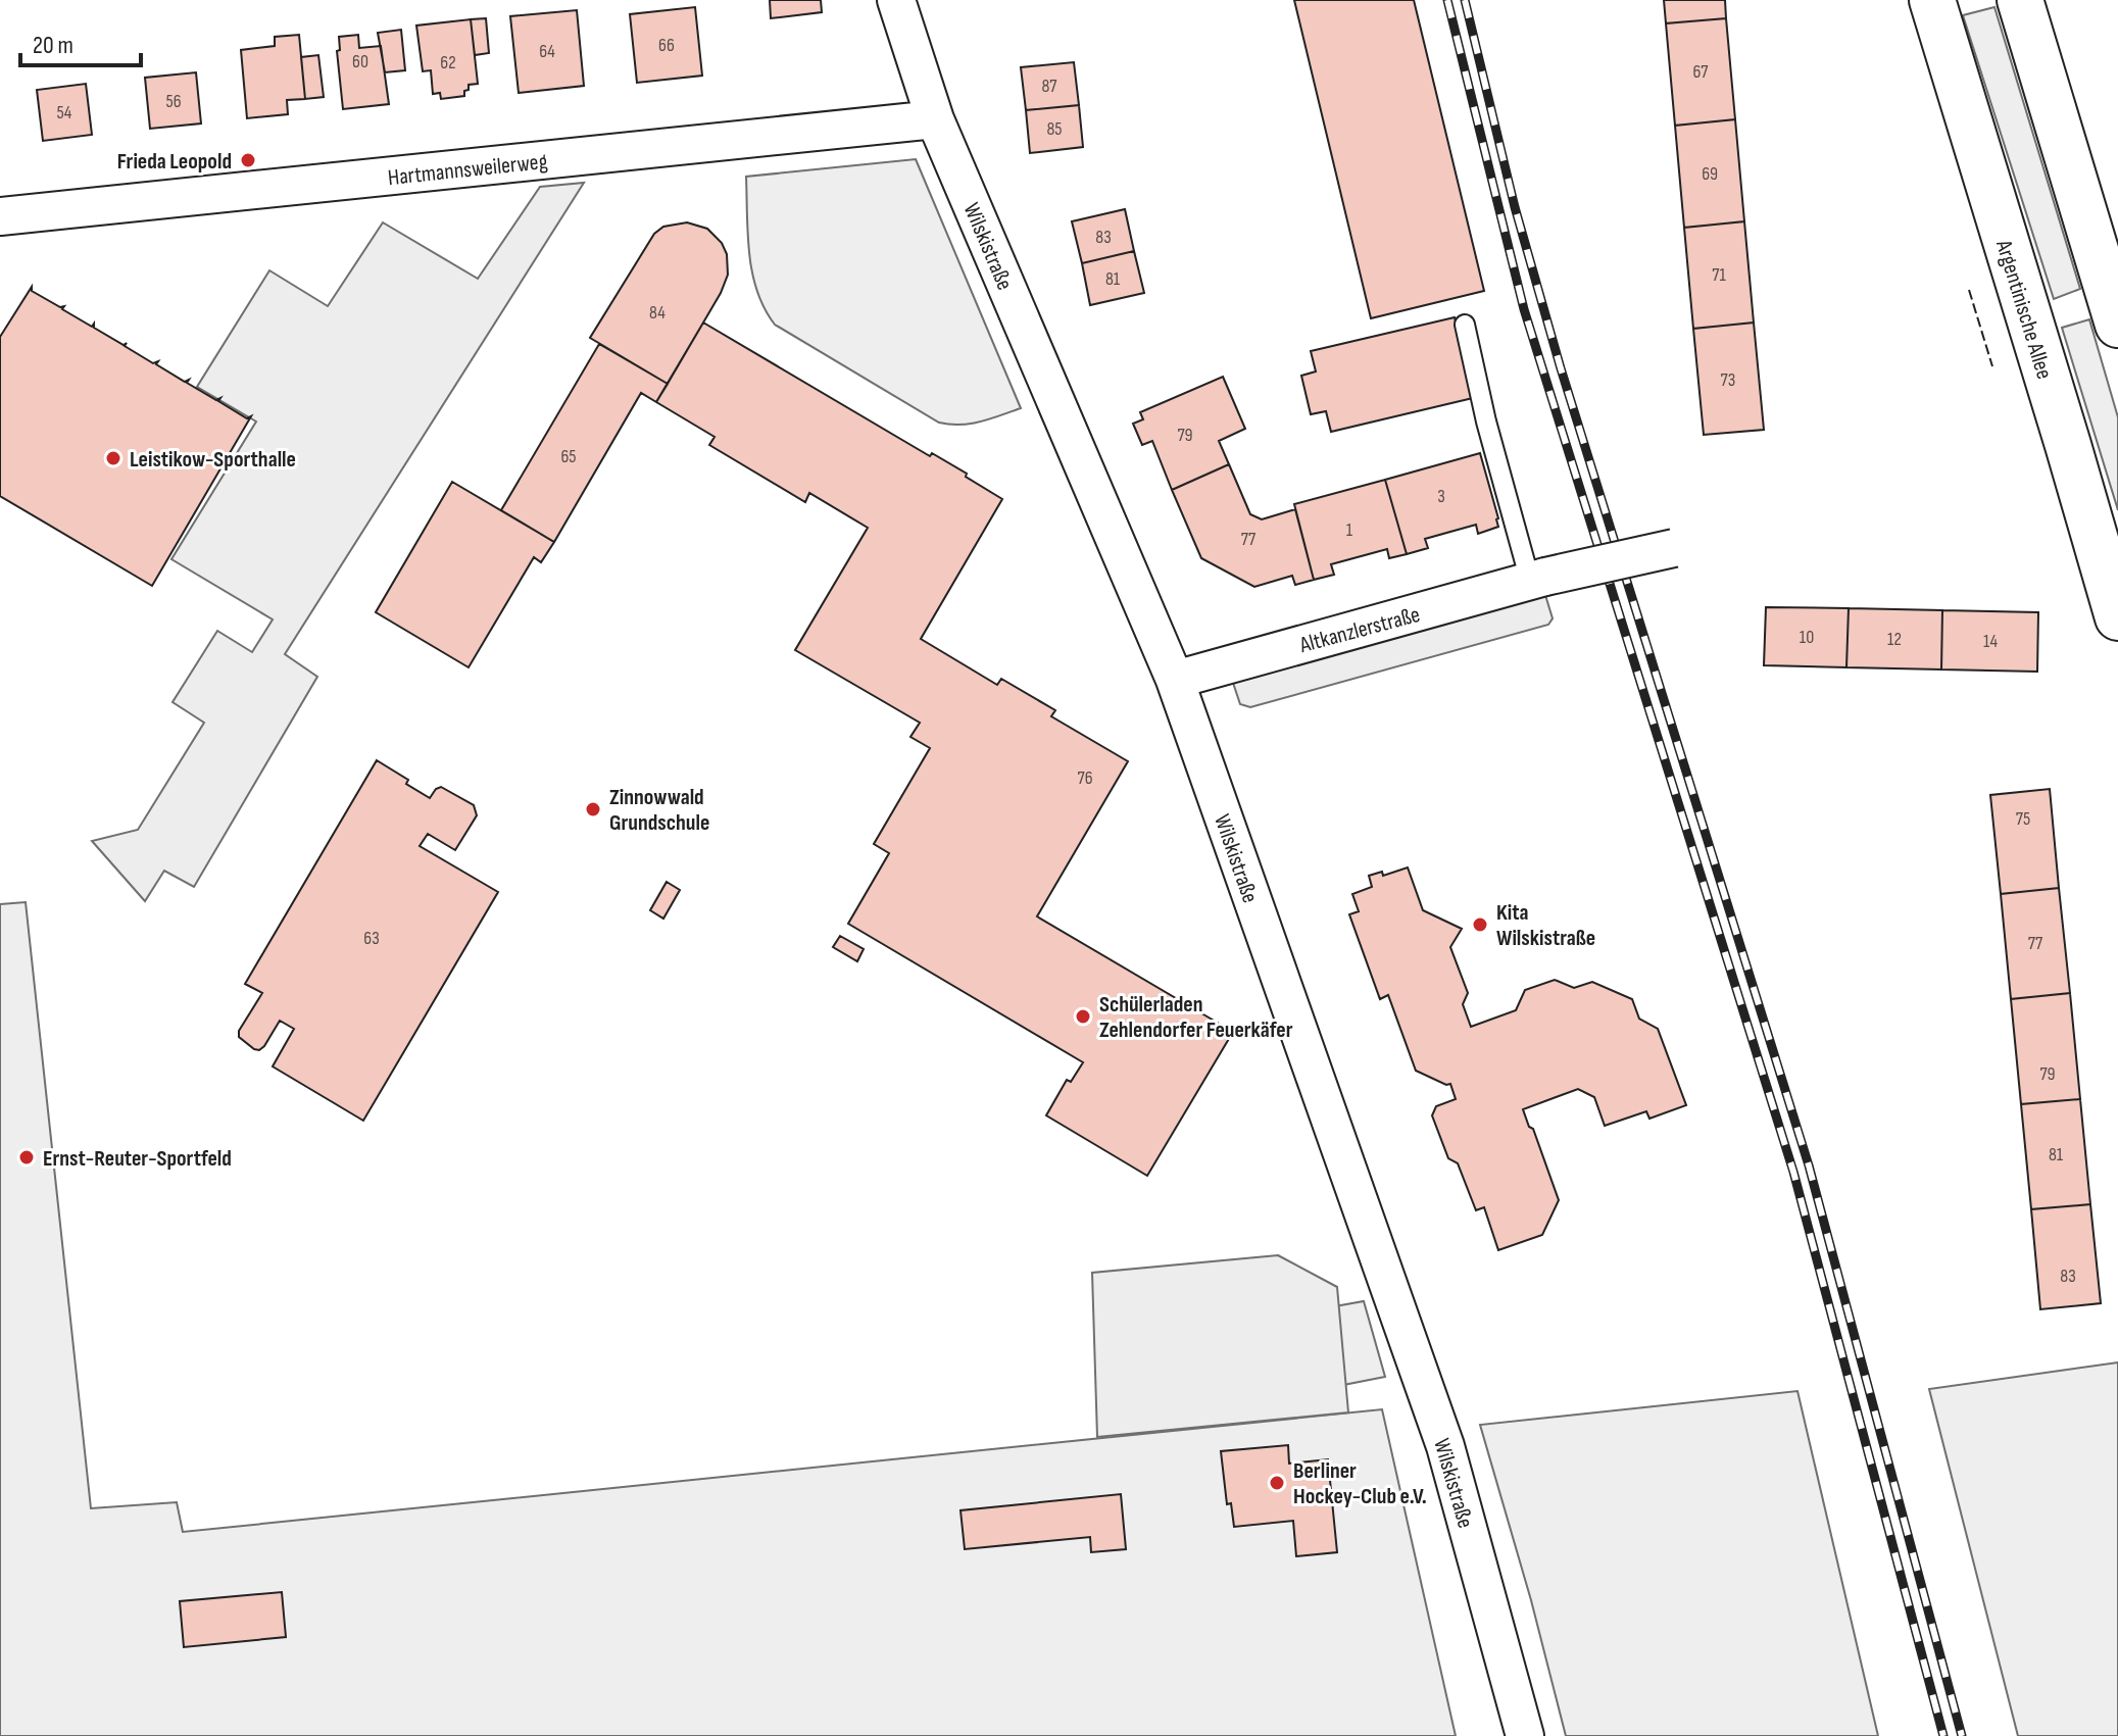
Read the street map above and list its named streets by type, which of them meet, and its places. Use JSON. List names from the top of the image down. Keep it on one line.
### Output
{"streets":{"main road":["Argentinische Allee"],"street":["Hartmannsweilerweg","Wilskistraße","Altkanzlerstraße"]},"crossings":[["Hartmannsweilerweg","Wilskistraße"],["Wilskistraße","Altkanzlerstraße"]],"places":["Frieda Leopold","Leistikow-Sporthalle","Zinnowwald Grundschule","Kita Wilskistraße","Schülerladen Zehlendorfer Feuerkäfer","Ernst-Reuter-Sportfeld","Berliner Hockey-Club e.V."],"house_numbers":["66","64","60","62","67","87","56","54","85","69","83","71","81","84","73","79","65","3","1","77","10","12","14","76","75","63","77","79","81","83"],"scale_bar":"20 m"}
